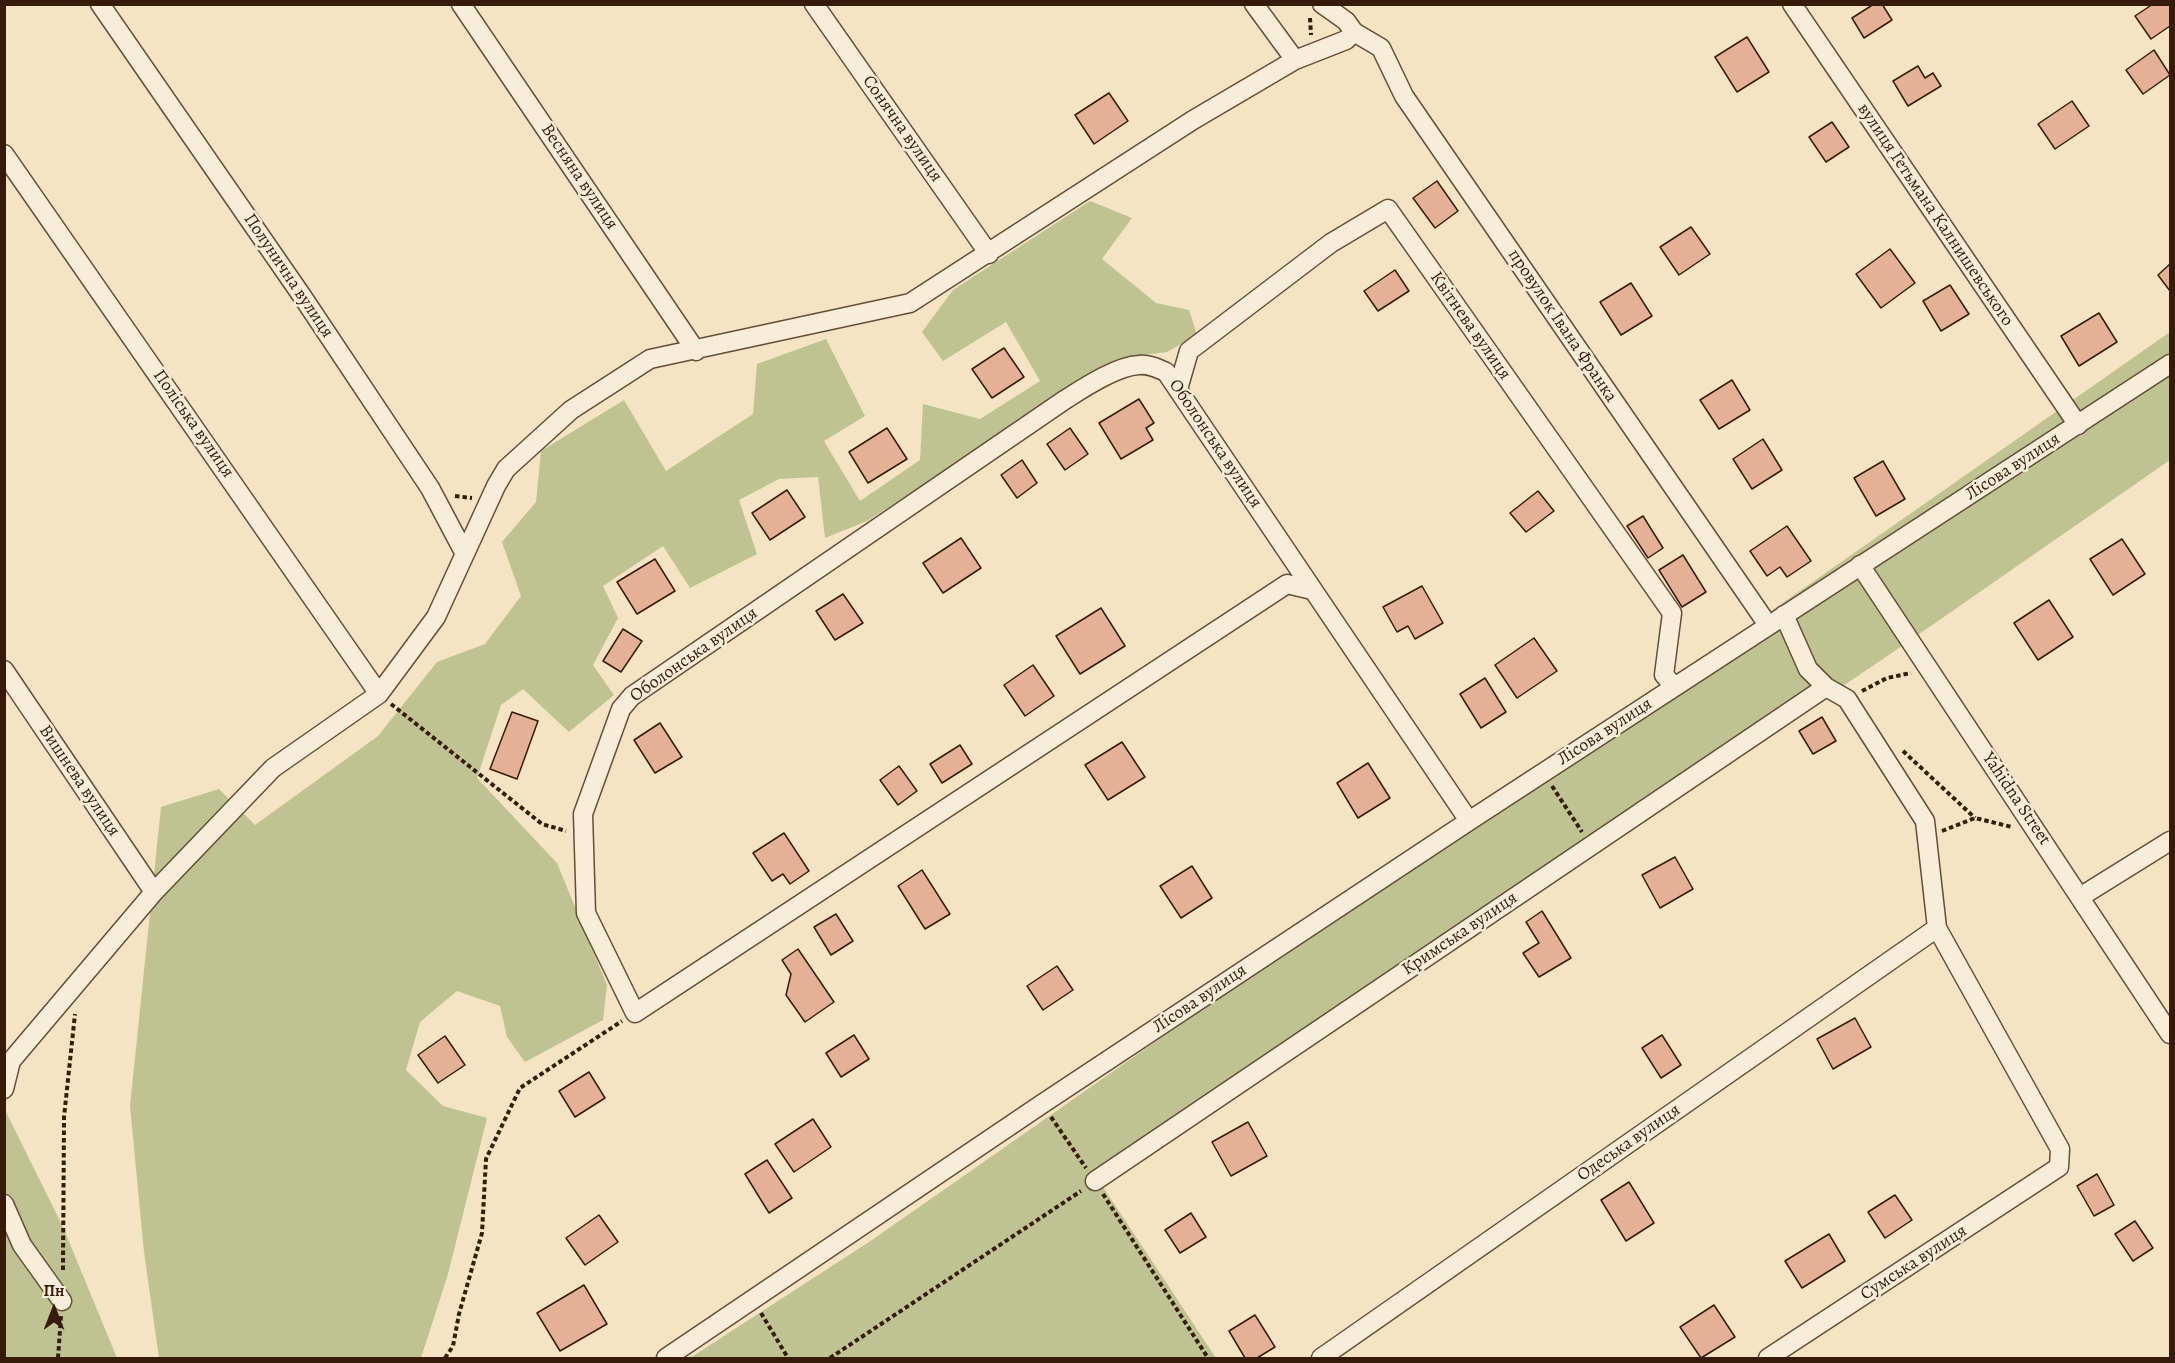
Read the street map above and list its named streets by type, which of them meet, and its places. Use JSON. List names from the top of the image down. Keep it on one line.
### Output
{"streets":{"street":["Сонячна вулиця","Весняна вулиця","вулиця Гетьмана Калнишевського","Полунична вулиця","Квітнева вулиця","провулок Івана Франка","Поліська вулиця","Оболонська вулиця","Лісова вулиця","Вишнева вулиця","Yahidna Street","Кримська вулиця","Одеська вулиця","Сумська вулиця"]},"crossings":[["вулиця Гетьмана Калнишевського","Лісова вулиця"],["Квітнева вулиця","Оболонська вулиця"],["Квітнева вулиця","Лісова вулиця"],["провулок Івана Франка","Лісова вулиця"],["Оболонська вулиця","Лісова вулиця"],["Лісова вулиця","Yahidna Street"],["Одеська вулиця","Сумська вулиця"]],"north":"top"}
